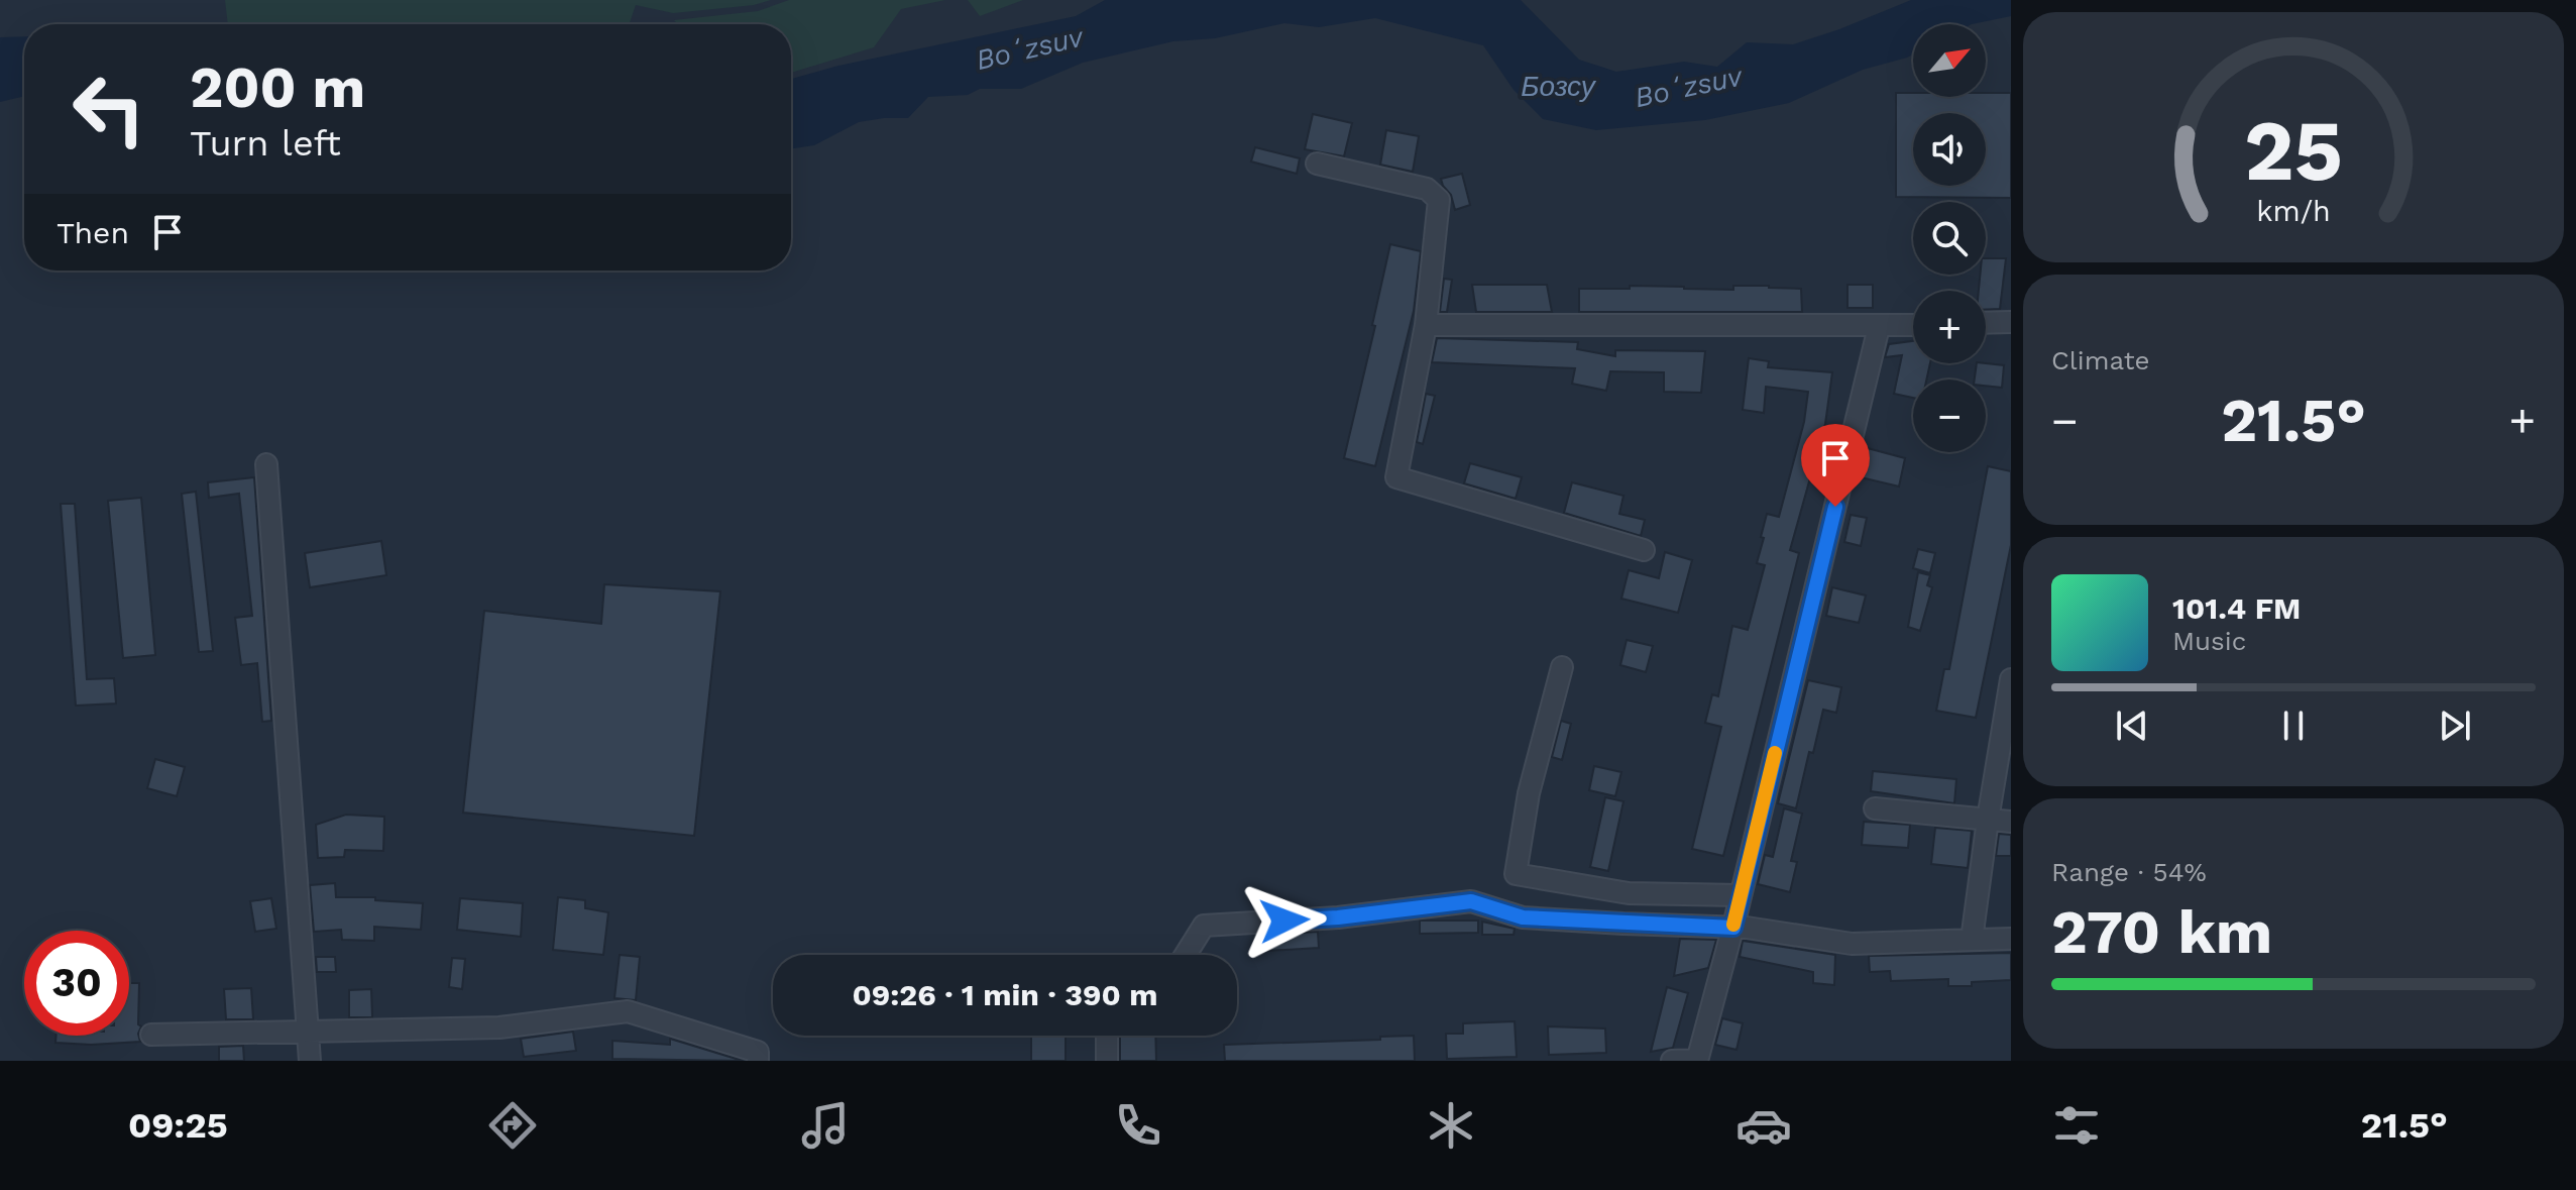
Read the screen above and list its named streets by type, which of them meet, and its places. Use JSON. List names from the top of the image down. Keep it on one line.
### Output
{"water":["Boʻzsuv","Бозсу"],"north":"top right","page":{"map_buttons":["+","−"],"turn":["200 m","Turn left"],"then":"Then","tile":["Climate",["Range · 54%","270 km"]],"heat":["−","21.5°","+"],"song":["101.4 FM","Music"],"limit":"30","trip":"09:26 · 1 min · 390 m","tabs":["09:25","21.5°"],"gauge":["25","km/h"]}}
